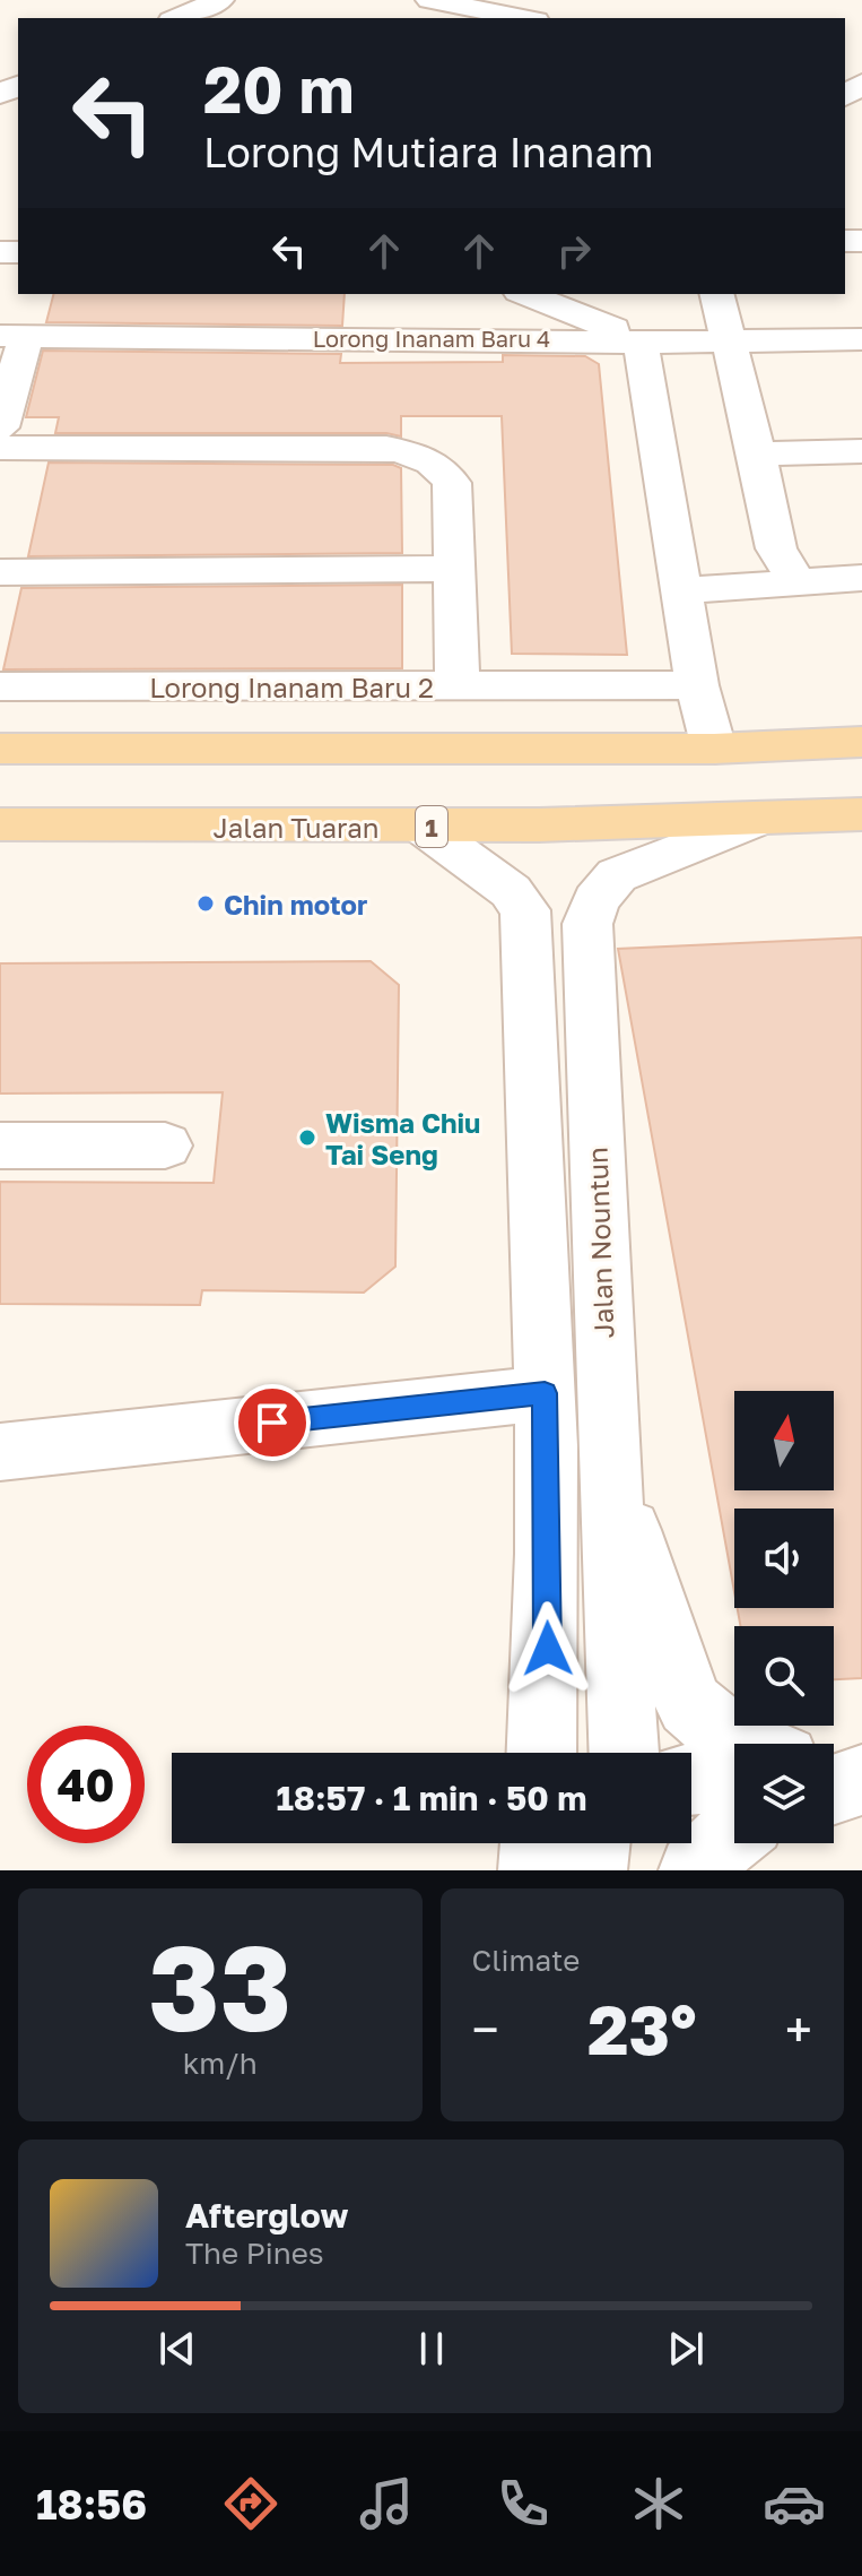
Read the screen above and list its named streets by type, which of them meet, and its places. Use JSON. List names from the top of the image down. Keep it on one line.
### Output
{"streets":{"main road":["Jalan Tuaran","1"],"street":["Lorong Inanam Baru 4","Lorong Inanam Baru 2","Jalan Nountun"]},"crossings":[["Jalan Tuaran","Jalan Nountun"]],"places":["Chin motor","Wisma Chiu Tai Seng"],"north":"top","page":{"turn":["20 m","Lorong Mutiara Inanam"],"limit":"40","trip":"18:57 · 1 min · 50 m","tile":[["33","km/h"],"Climate"],"heat":["−","23°","+"],"song":["Afterglow","The Pines"],"tabs":"18:56"}}
